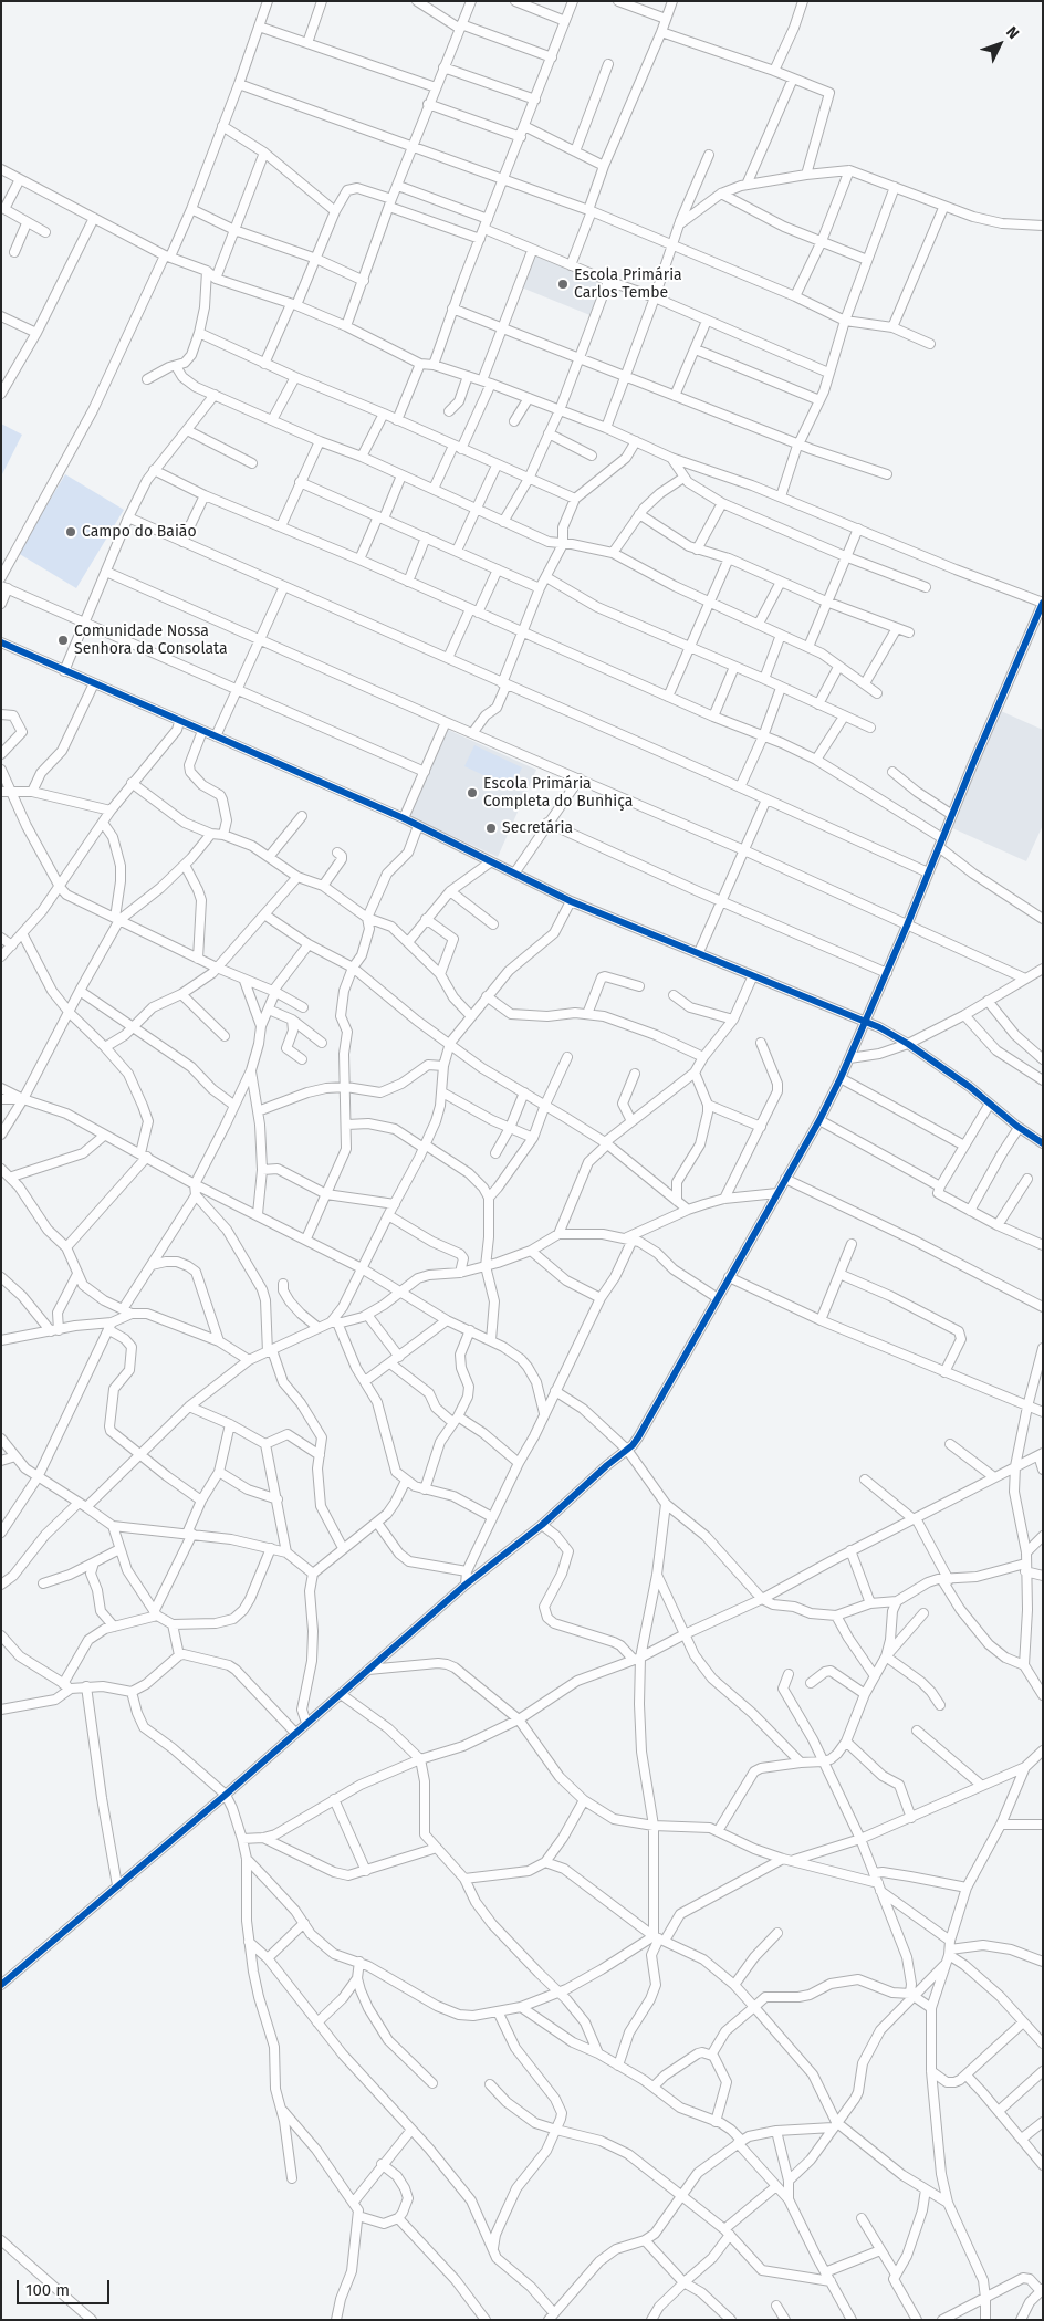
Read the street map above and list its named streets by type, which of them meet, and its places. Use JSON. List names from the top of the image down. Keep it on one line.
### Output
{"places":["Escola Primária Carlos Tembe","Campo do Baião","Comunidade Nossa Senhora da Consolata","Escola Primária Completa do Bunhiça","Secretária"],"scale_bar":"100 m","north":"top right"}
